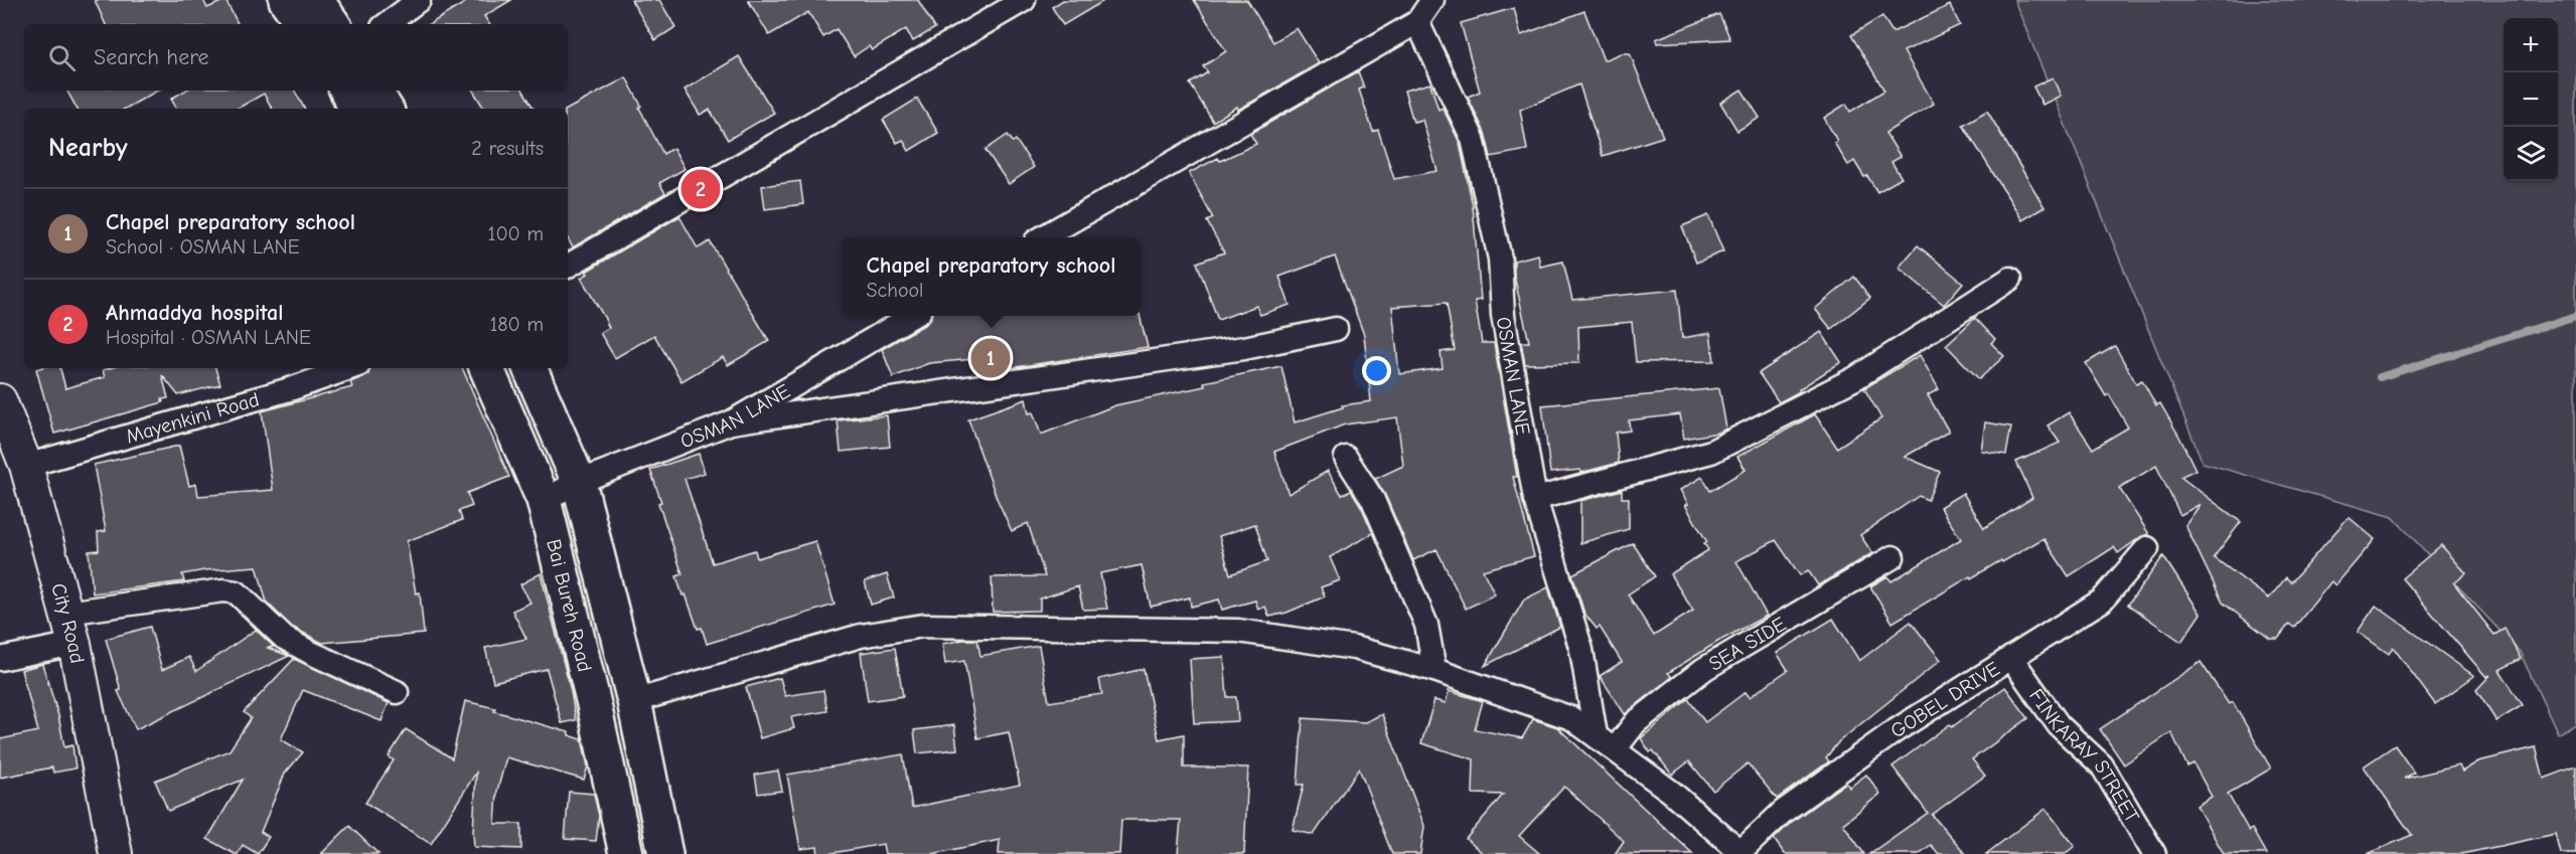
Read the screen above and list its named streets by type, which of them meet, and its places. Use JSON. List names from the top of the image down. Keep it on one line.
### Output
{"streets":{"highway":["Bai Bureh Road"],"main road":["City Road"],"street":["OSMAN LANE","Mayenkini Road","SEA SIDE","GOBEL DRIVE","FINKARAY STREET"]},"crossings":[["OSMAN LANE","Bai Bureh Road"],["Mayenkini Road","City Road"],["GOBEL DRIVE","FINKARAY STREET"]],"page":{"map_buttons":["+","−"],"search":"Search here","heading":["Nearby","2 results"],"pins":["2","1"],"list":[{"mark":"1","name":"Chapel preparatory school","note":"School · OSMAN LANE","value":"100 m"},{"mark":"2","name":"Ahmaddya hospital","note":"Hospital · OSMAN LANE","value":"180 m"}],"popup":["Chapel preparatory school","School"]}}
